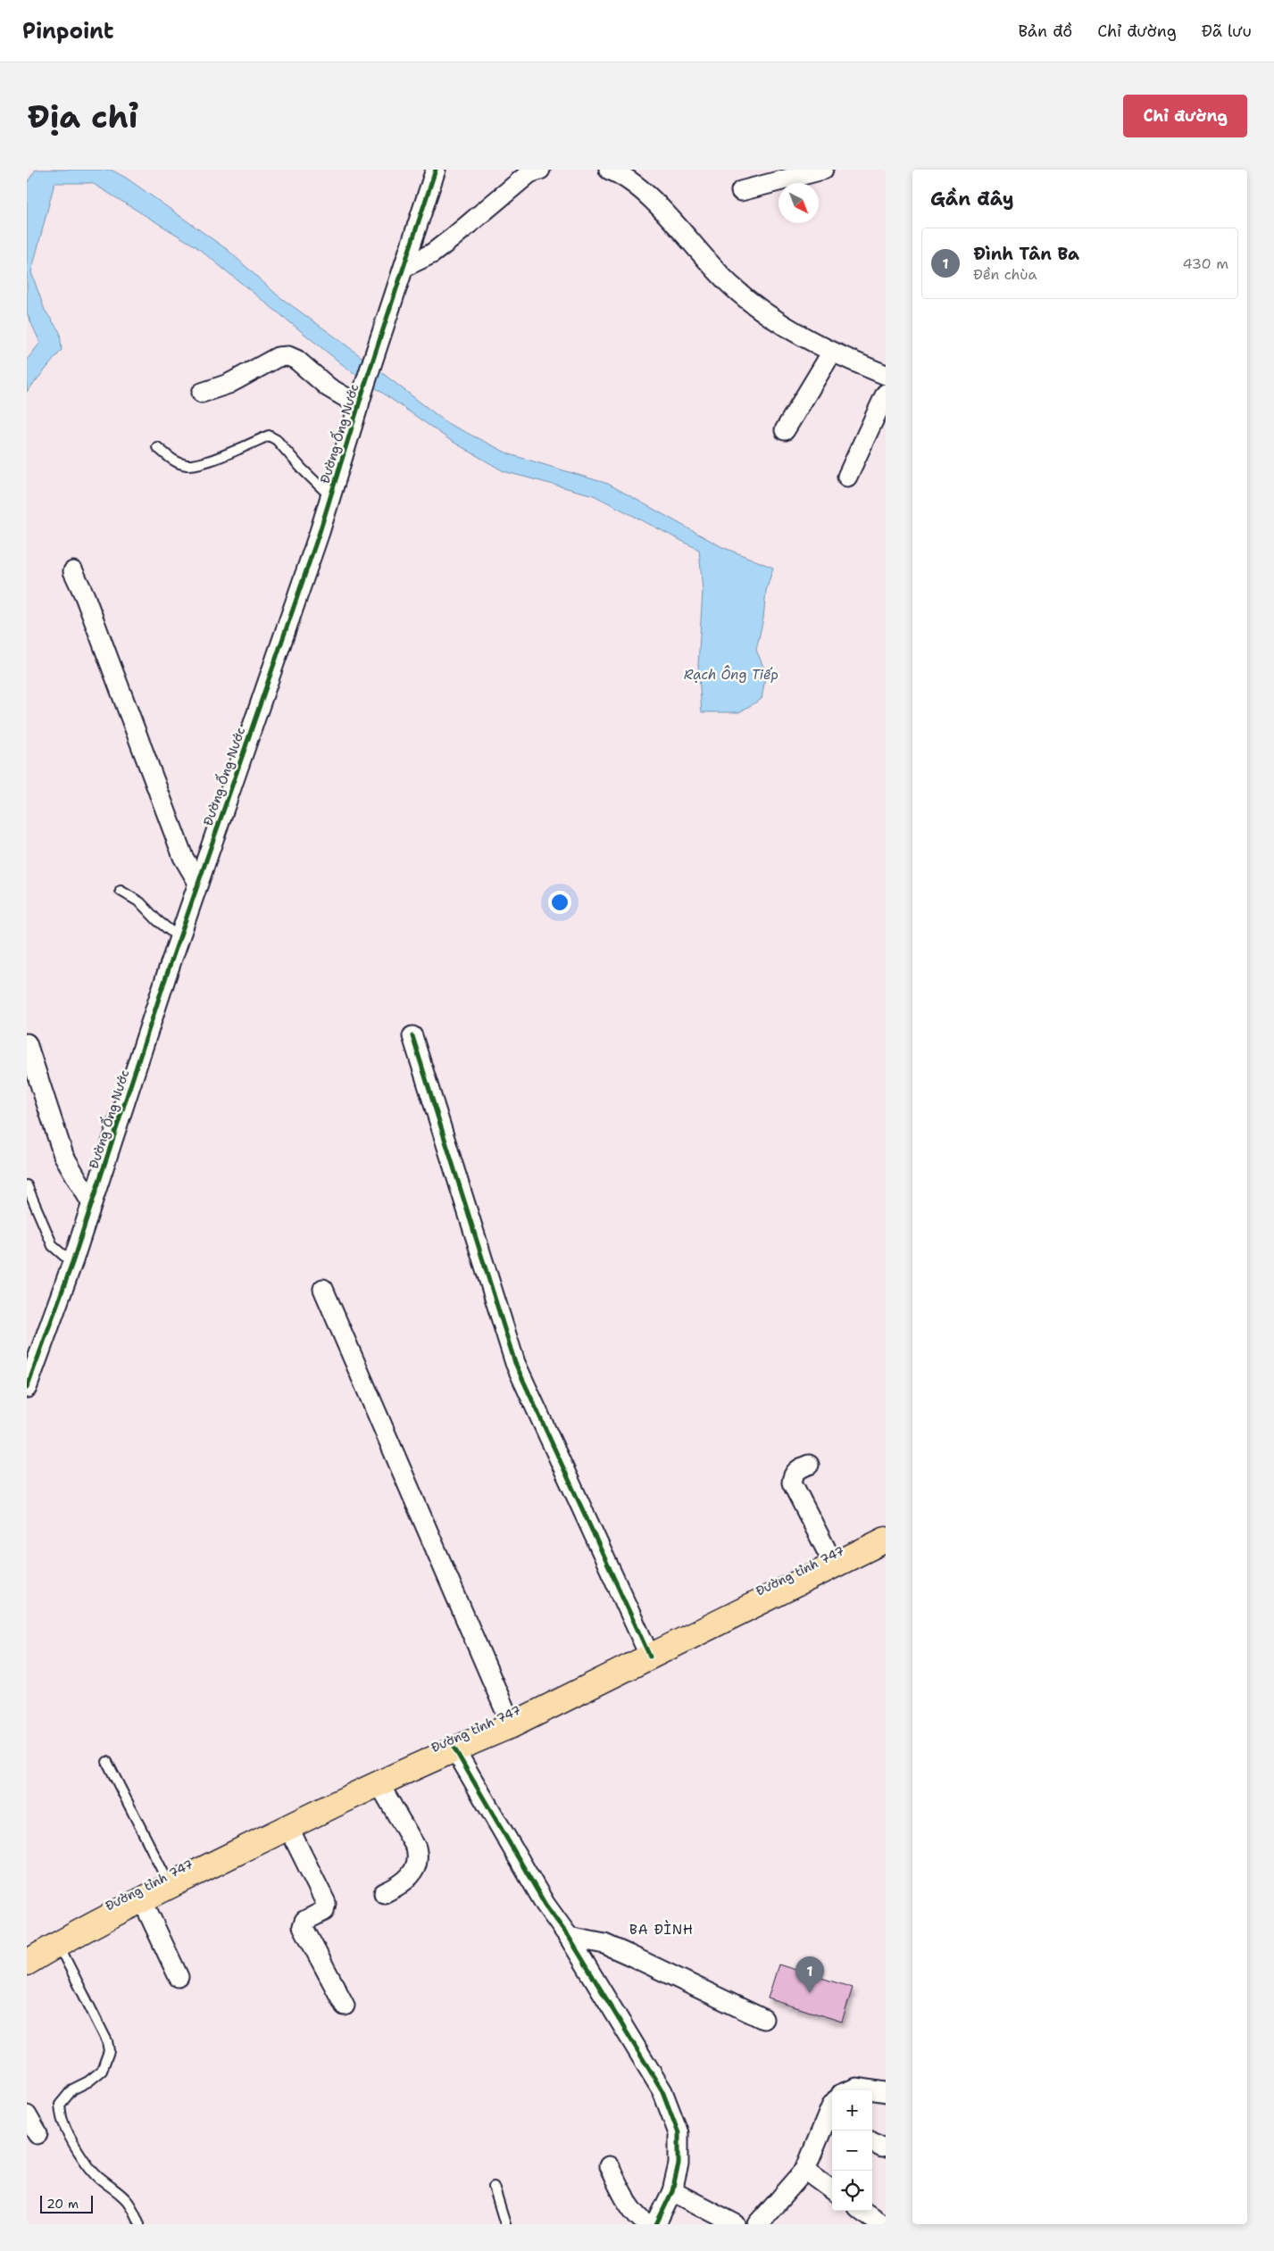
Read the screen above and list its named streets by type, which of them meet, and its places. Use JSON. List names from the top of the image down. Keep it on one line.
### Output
{"streets":{"main road":["Đường tỉnh 747"],"street":["Đường Ống Nước"]},"districts":["BA ĐÌNH"],"water":["Rạch Ông Tiếp"],"scale_bar":"20 m","north":"bottom right","page":{"header":"Pinpoint","nav":["Bản đồ","Chỉ đường","Đã lưu"],"buttons":"Chỉ đường","title":"Địa chỉ","heading":"Gần đây","list":[{"mark":"1","name":"Đình Tân Ba","note":"Đền chùa","value":"430 m"}],"pins":"1","map_buttons":["+","−"],"scale":"20 m"}}
